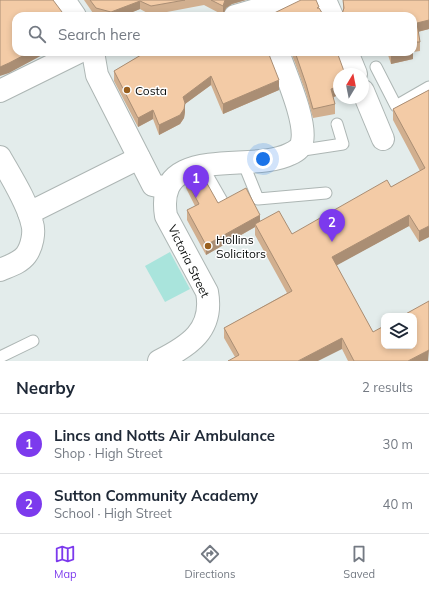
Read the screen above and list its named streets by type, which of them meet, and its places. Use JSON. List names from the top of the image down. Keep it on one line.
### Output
{"streets":{"street":["Victoria Street"]},"places":["Costa","Hollins Solicitors"],"north":"top","page":{"search":"Search here","pins":["1","2"],"heading":["Nearby","2 results"],"list":[{"mark":"1","name":"Lincs and Notts Air Ambulance","note":"Shop · High Street","value":"30 m"},{"mark":"2","name":"Sutton Community Academy","note":"School · High Street","value":"40 m"}],"nav":["Map","Directions","Saved"]}}
